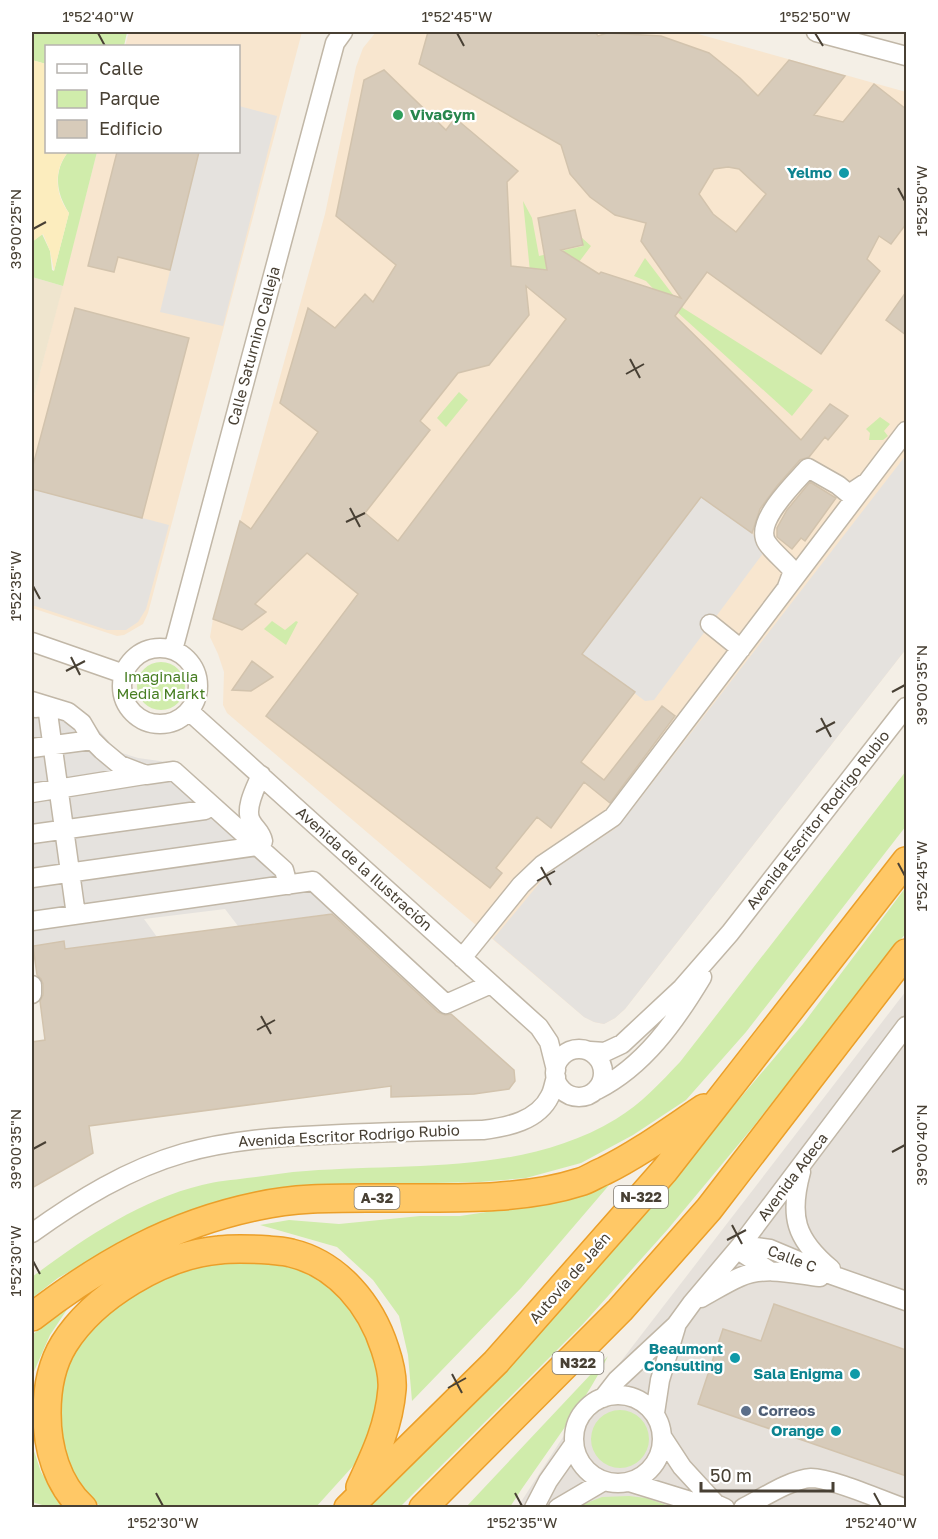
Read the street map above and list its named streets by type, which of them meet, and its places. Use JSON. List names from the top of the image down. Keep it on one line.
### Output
{"streets":{"highway":["N-322","A-32","Autovía de Jaén","N322"],"street":["Calle Saturnino Calleja","Avenida Escritor Rodrigo Rubio","Avenida de la Ilustración","Avenida Adeca","Calle C"]},"crossings":[["Calle Saturnino Calleja","Avenida de la Ilustración"],["Avenida Escritor Rodrigo Rubio","Avenida de la Ilustración"],["Avenida Adeca","Calle C"],["A-32","Autovía de Jaén"]],"parks":["Imaginalia Media Markt"],"places":["VivaGym","Yelmo","Beaumont Consulting","Sala Enigma","Correos","Orange"],"legend":["Calle","Parque","Edificio"],"scale_bar":"50 m","coordinates":["1°52'40\"W","1°52'45\"W","1°52'50\"W","39°00'25\"N","1°52'35\"W","39°00'35\"N","39°00'40\"N","1°52'30\"W"]}
